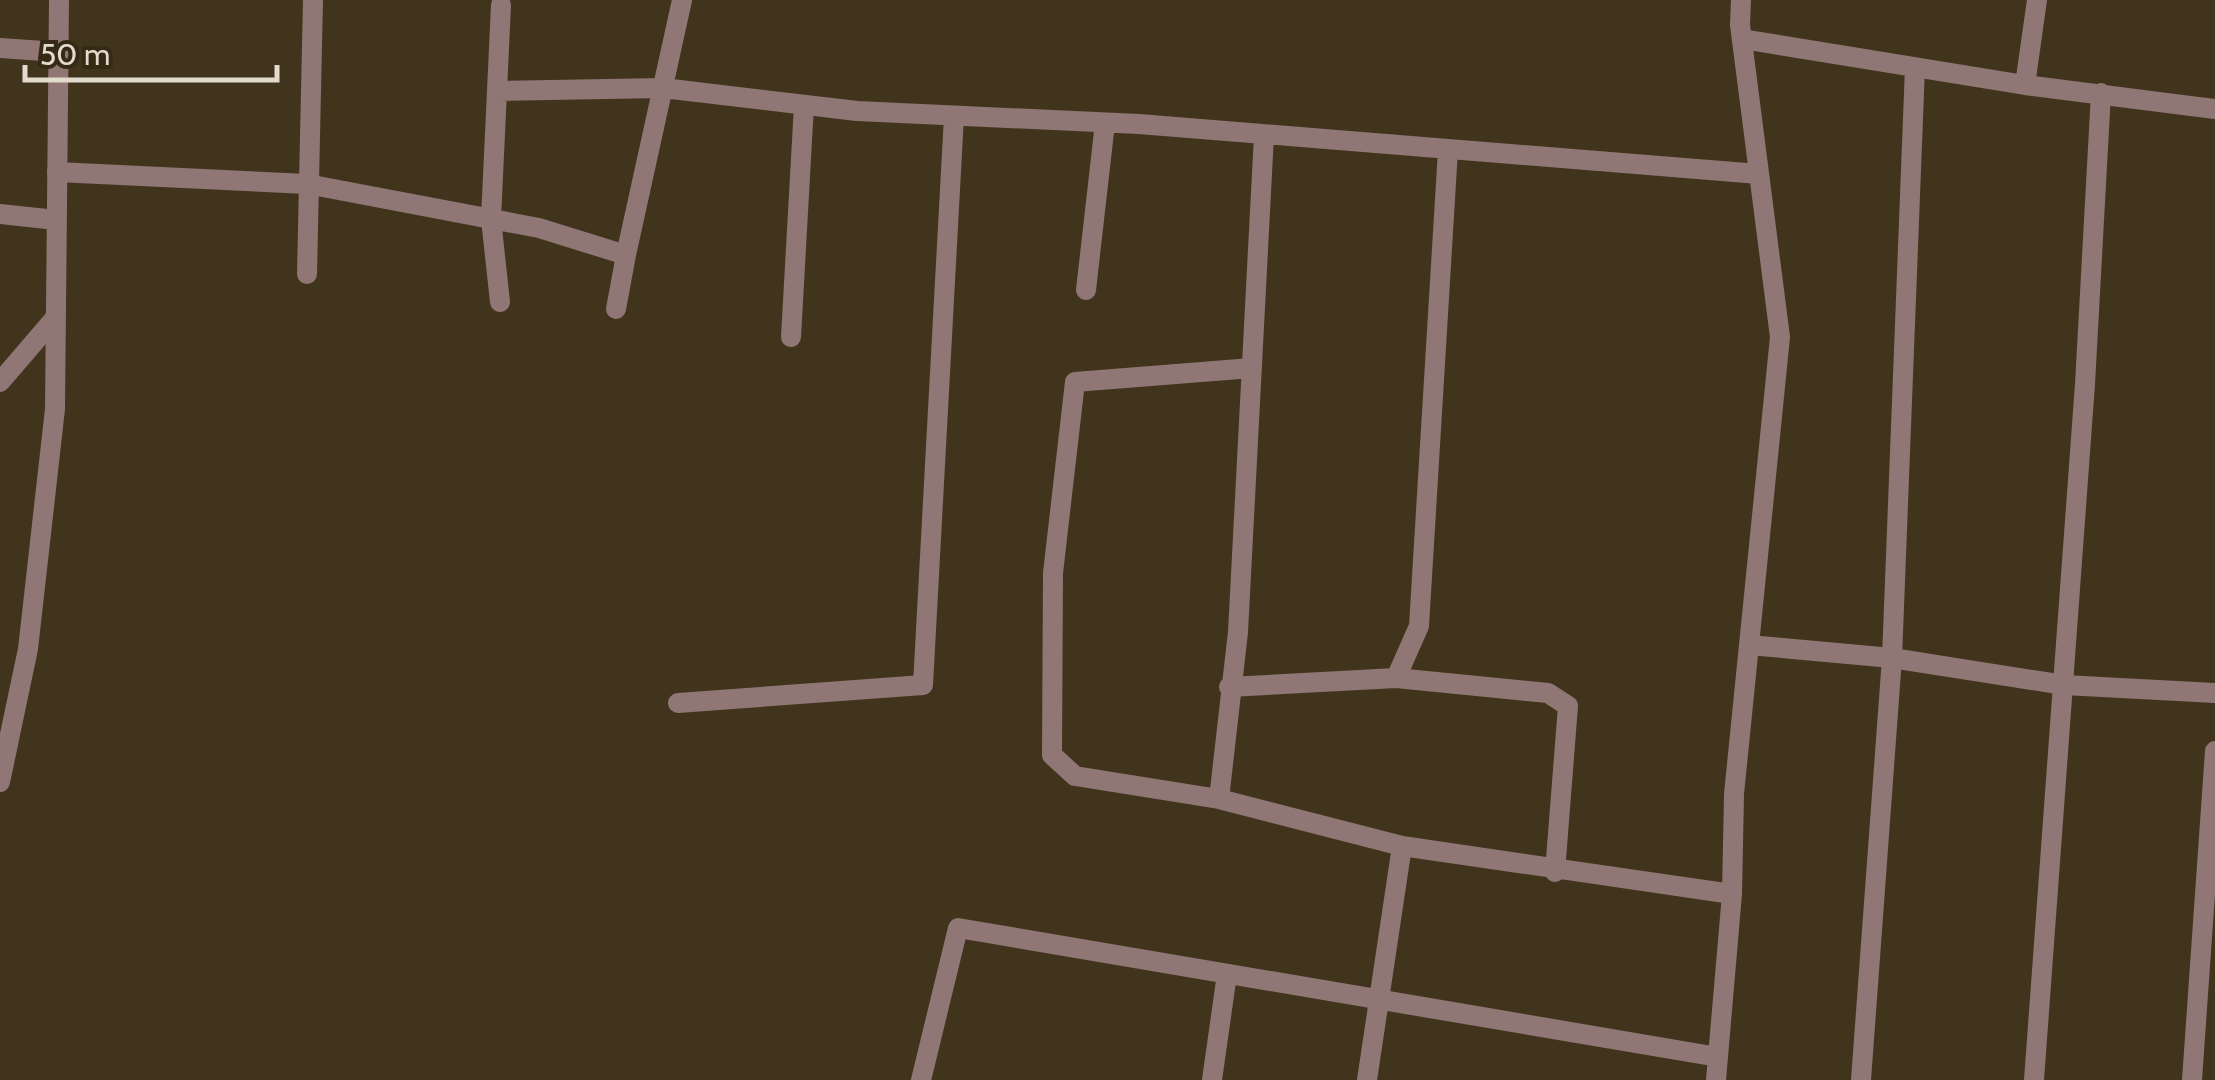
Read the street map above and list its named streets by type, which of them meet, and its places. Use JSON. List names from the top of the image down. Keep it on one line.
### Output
{"scale_bar":"50 m"}
